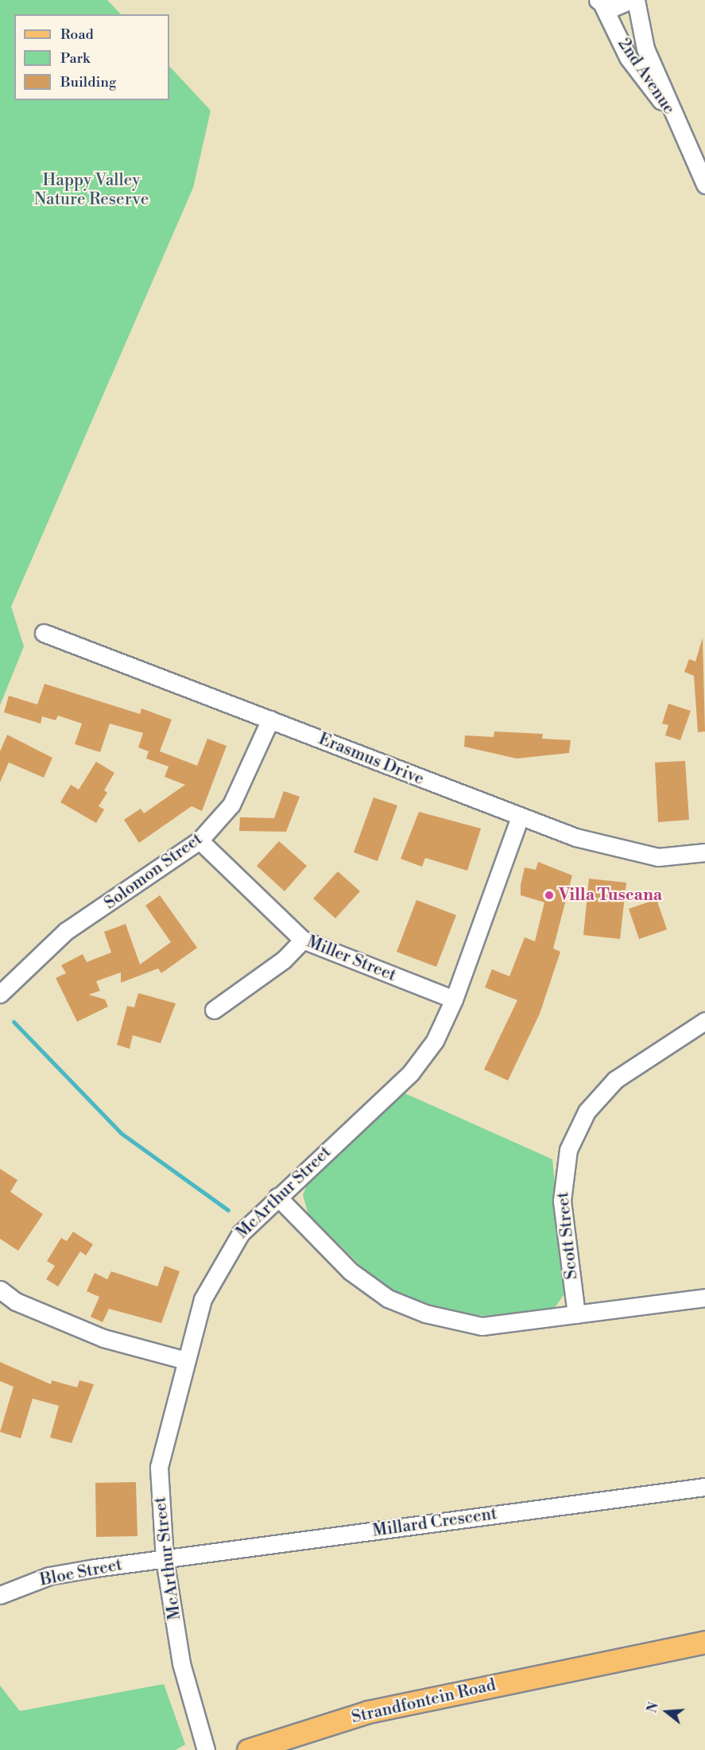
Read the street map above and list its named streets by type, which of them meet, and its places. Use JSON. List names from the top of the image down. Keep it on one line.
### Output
{"streets":{"main road":["Strandfontein Road"],"street":["2nd Avenue","Erasmus Drive","Solomon Street","Miller Street","McArthur Street","Scott Street","Millard Crescent","Bloe Street"]},"crossings":[["Erasmus Drive","Solomon Street"],["Erasmus Drive","McArthur Street"],["Solomon Street","Miller Street"],["Miller Street","McArthur Street"],["McArthur Street","Millard Crescent"],["McArthur Street","Bloe Street"],["Millard Crescent","Bloe Street"]],"parks":["Happy Valley Nature Reserve"],"places":["Villa Tuscana"],"legend":["Road","Park","Building"],"north":"left"}
